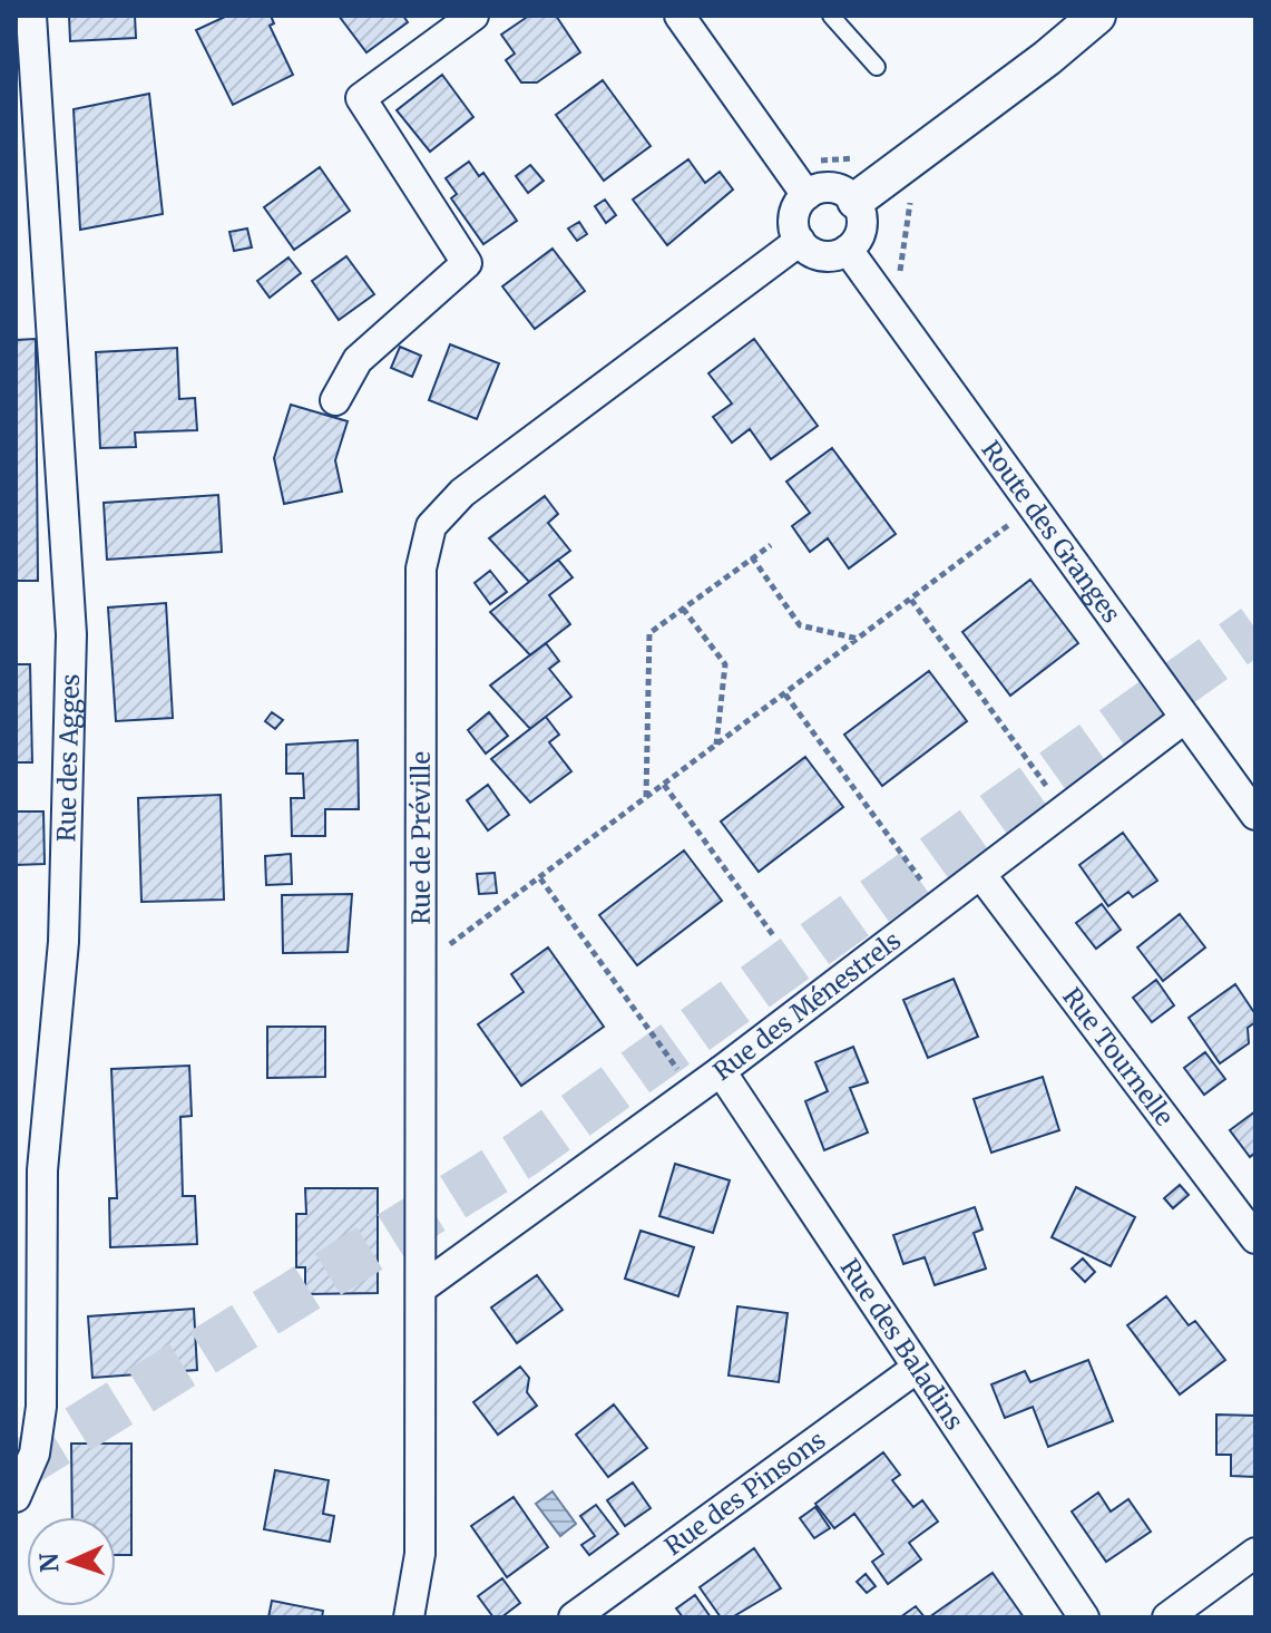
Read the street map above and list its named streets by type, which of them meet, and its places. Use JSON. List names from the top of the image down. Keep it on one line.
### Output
{"streets":{"street":["Route des Granges","Rue des Agges","Rue de Préville","Rue des Ménestrels","Rue Tournelle","Rue des Baladins","Rue des Pinsons"]},"crossings":[["Route des Granges","Rue de Préville"],["Route des Granges","Rue des Ménestrels"],["Rue de Préville","Rue des Ménestrels"],["Rue des Ménestrels","Rue Tournelle"],["Rue des Ménestrels","Rue des Baladins"],["Rue des Baladins","Rue des Pinsons"]],"north":"left"}
